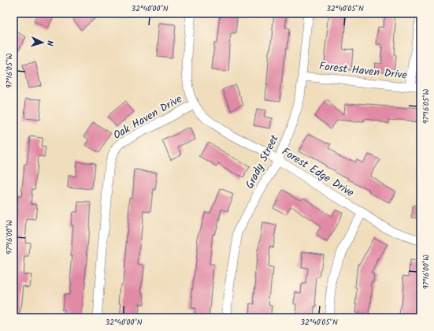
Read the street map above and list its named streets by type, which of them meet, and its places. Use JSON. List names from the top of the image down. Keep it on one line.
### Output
{"streets":{"street":["Forest Haven Drive","Oak Haven Drive","Grady Street","Forest Edge Drive"]},"crossings":[["Forest Haven Drive","Grady Street"],["Oak Haven Drive","Forest Edge Drive"],["Grady Street","Forest Edge Drive"]],"north":"right","coordinates":["32°40'00\"N","32°40'05\"N","97°16'05\"W","97°16'00\"W"]}
